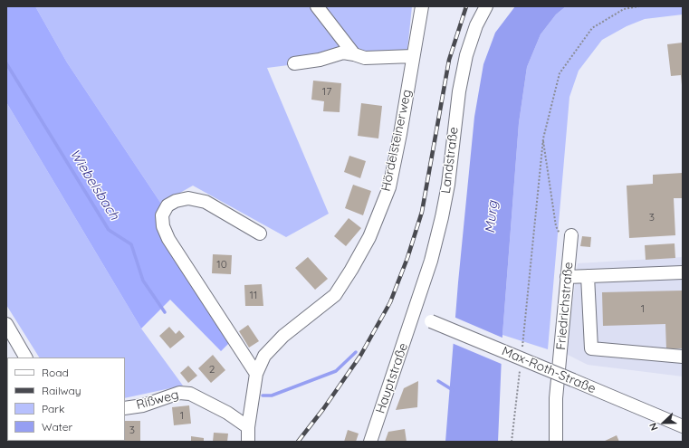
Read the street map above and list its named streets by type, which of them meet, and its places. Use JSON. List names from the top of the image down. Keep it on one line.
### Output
{"streets":{"street":["Hördelsteinerweg","Landstraße","Friedrichstraße","Max-Roth-Straße","Hauptstraße","Rißweg"]},"crossings":[["Hördelsteinerweg","Rißweg"],["Landstraße","Max-Roth-Straße"],["Landstraße","Hauptstraße"],["Max-Roth-Straße","Hauptstraße"]],"water":["Wiebelsbach","Murg"],"house_numbers":["17","3","10","11","1","2","1","3"],"legend":["Road","Railway","Park","Water"],"north":"left"}
